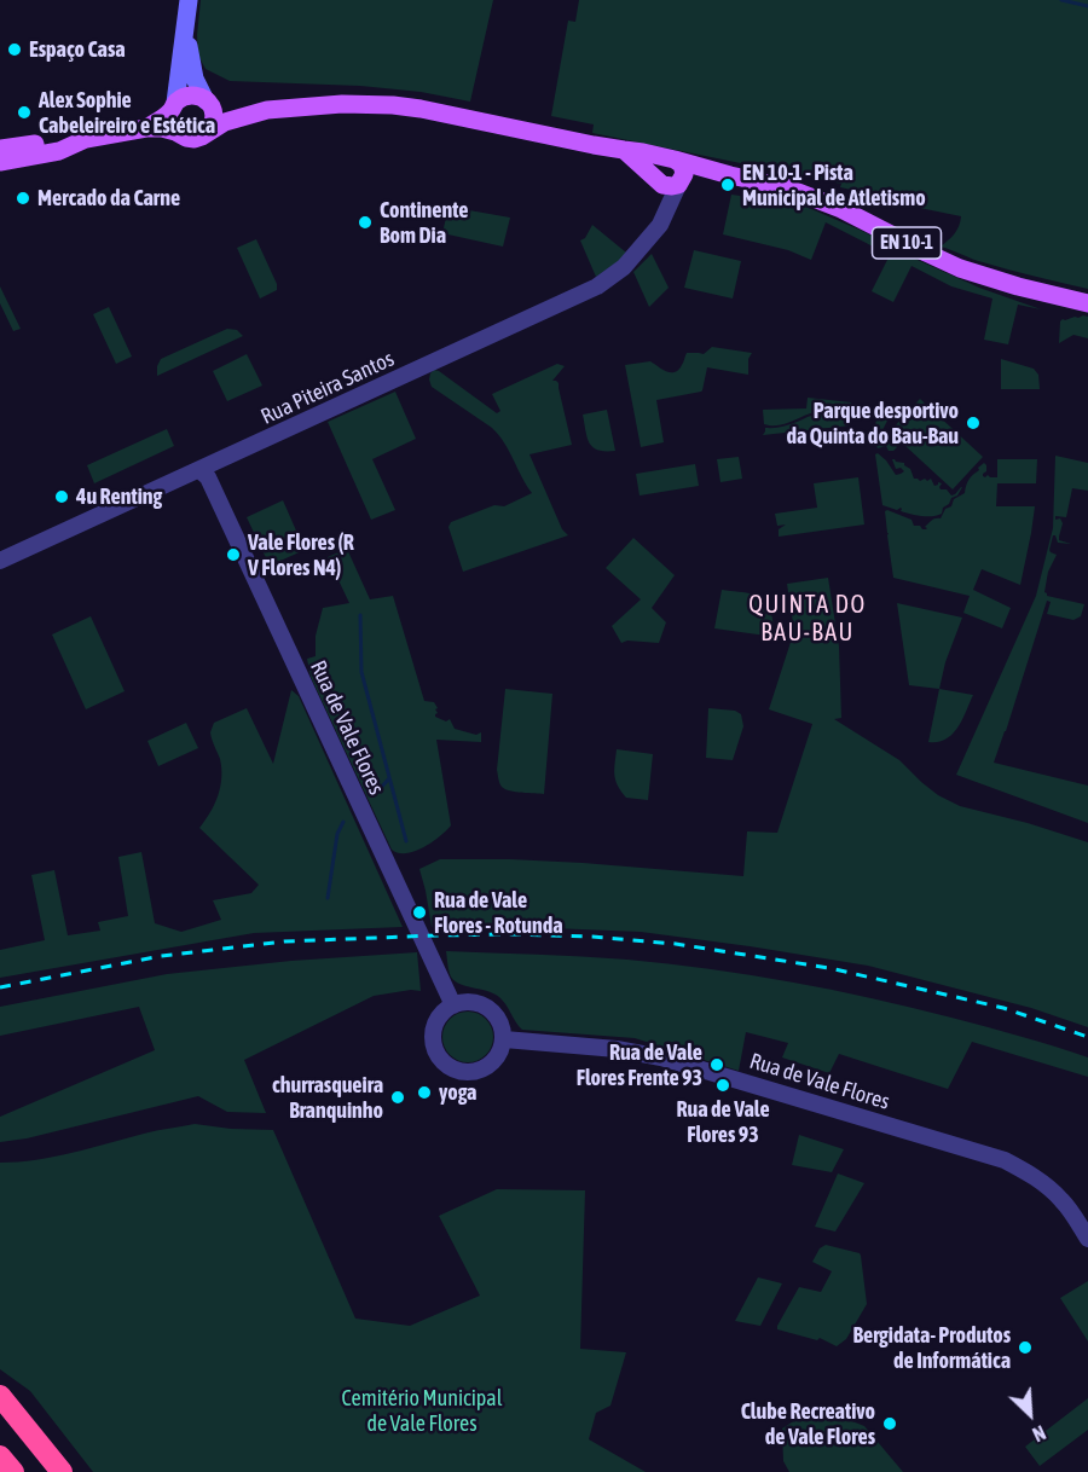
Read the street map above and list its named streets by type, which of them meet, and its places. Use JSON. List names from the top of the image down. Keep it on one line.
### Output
{"streets":{"main road":["EN 10-1"],"street":["Rua Piteira Santos","Rua de Vale Flores"]},"crossings":[["EN 10-1","Rua Piteira Santos"],["Rua Piteira Santos","Rua de Vale Flores"]],"districts":["QUINTA DO BAU-BAU"],"parks":["Cemitério Municipal de Vale Flores"],"places":["Espaço Casa","Alex Sophie Cabeleireiro e Estética","EN 10-1 - Pista Municipal de Atletismo","Mercado da Carne","Continente Bom Dia","Parque desportivo da Quinta do Bau-Bau","4u Renting","Vale Flores (R V Flores N4)","Rua de Vale Flores - Rotunda","Rua de Vale Flores Frente 93","Rua de Vale Flores 93","yoga","churrasqueira Branquinho","Bergidata- Produtos de Informática","Clube Recreativo de Vale Flores"],"north":"bottom right"}
